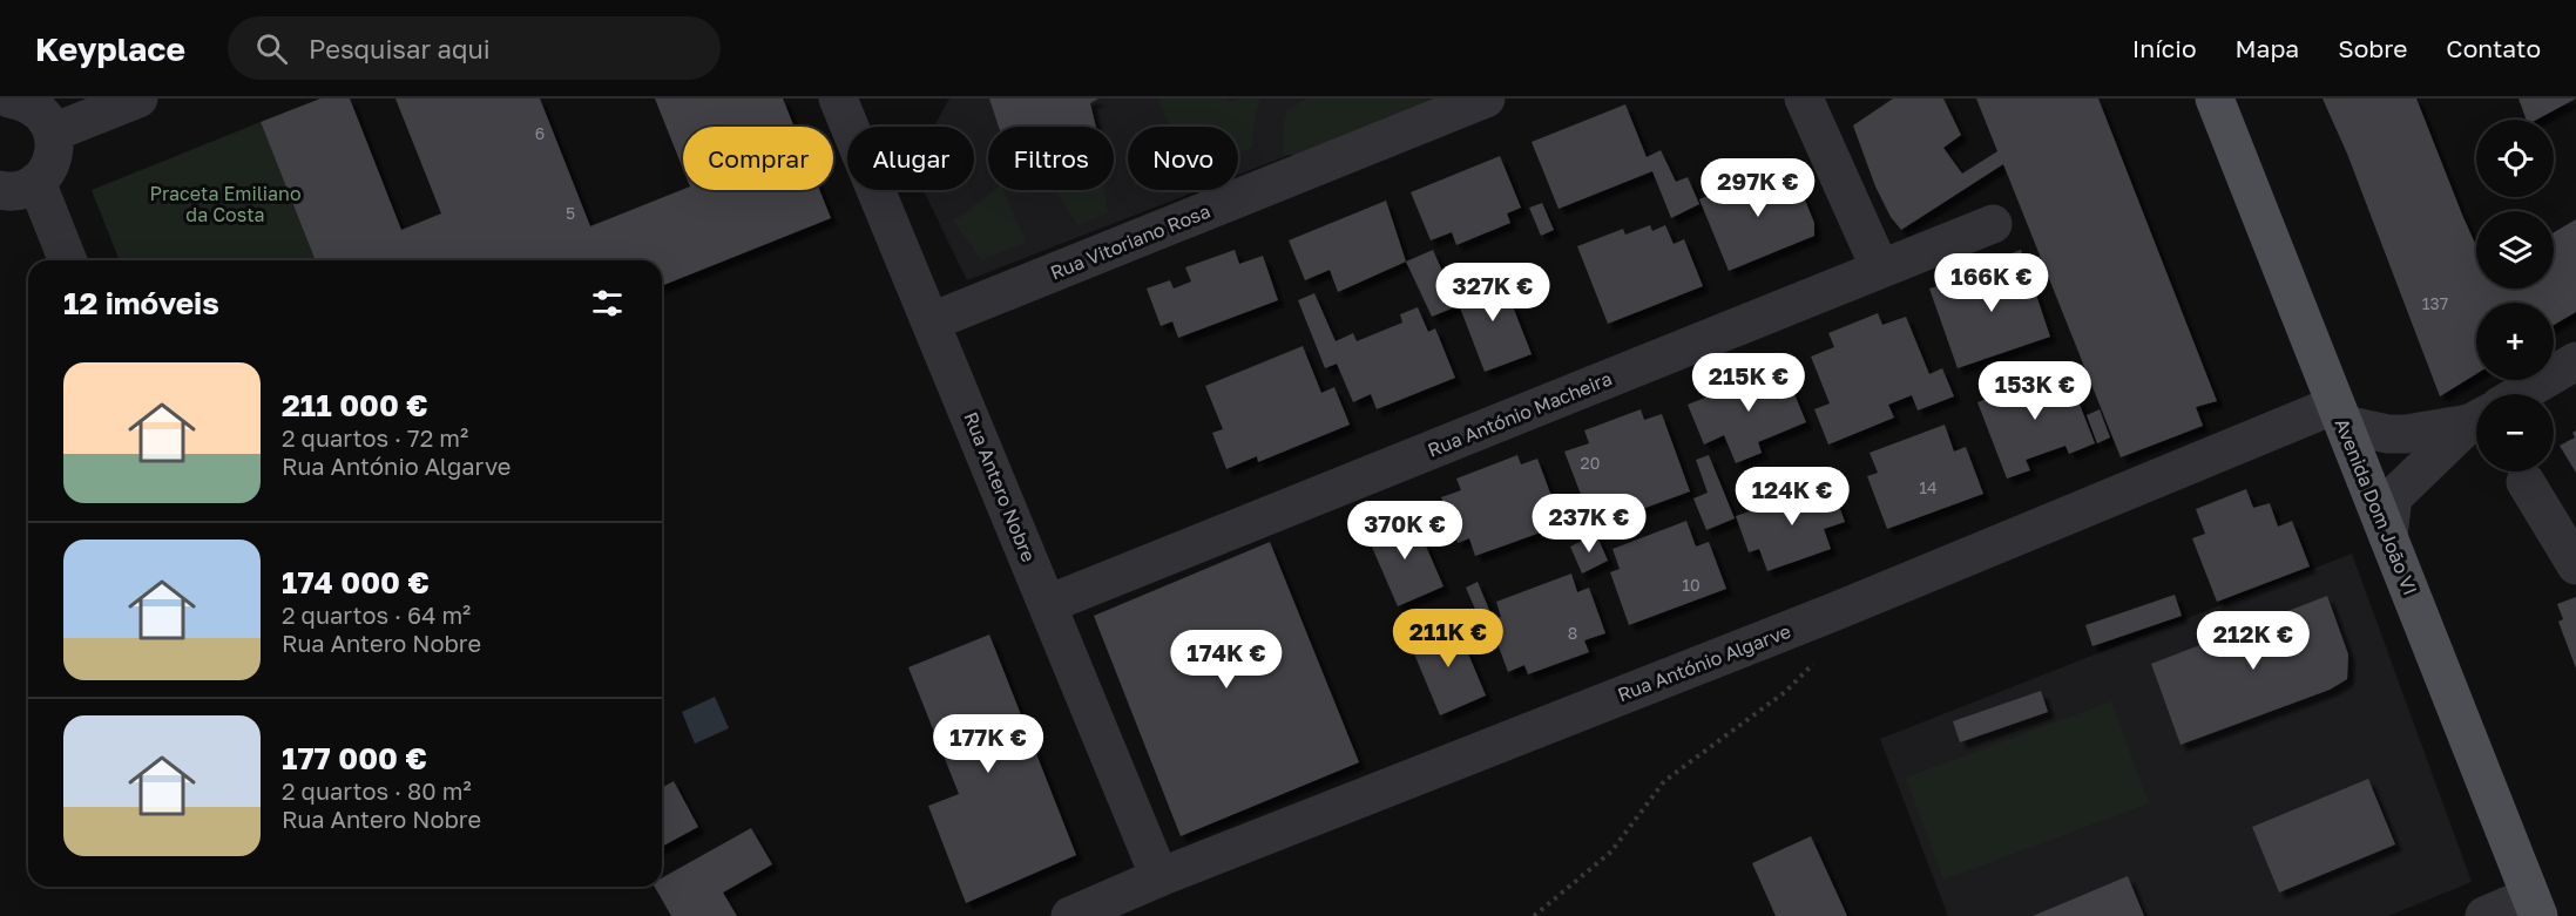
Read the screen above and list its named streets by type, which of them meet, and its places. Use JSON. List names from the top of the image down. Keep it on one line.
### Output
{"streets":{"main road":["Avenida Dom João VI"],"street":["Rua Vitoriano Rosa","Rua António Macheira","Rua Antero Nobre","Rua António Algarve"]},"crossings":[["Rua Vitoriano Rosa","Rua Antero Nobre"],["Rua António Macheira","Rua Antero Nobre"],["Rua Antero Nobre","Rua António Algarve"],["Avenida Dom João VI","Rua António Algarve"]],"parks":["Praceta Emiliano da Costa"],"house_numbers":["6","5","137","20","14","10","8"],"page":{"header":"Keyplace","search":"Pesquisar aqui","nav":["Início","Mapa","Sobre","Contato"],"map_buttons":["+","−"],"chip":["Comprar","Alugar","Filtros","Novo"],"price":["297K €","166K €","327K €","215K €","153K €","124K €","237K €","370K €","211K €","212K €","174K €","177K €"],"heading":"12 imóveis","list":[{"name":"211 000 €","note":"2 quartos · 72 m² · Rua António Algarve"},{"name":"174 000 €","note":"2 quartos · 64 m² · Rua Antero Nobre"},{"name":"177 000 €","note":"2 quartos · 80 m² · Rua Antero Nobre"}]}}
